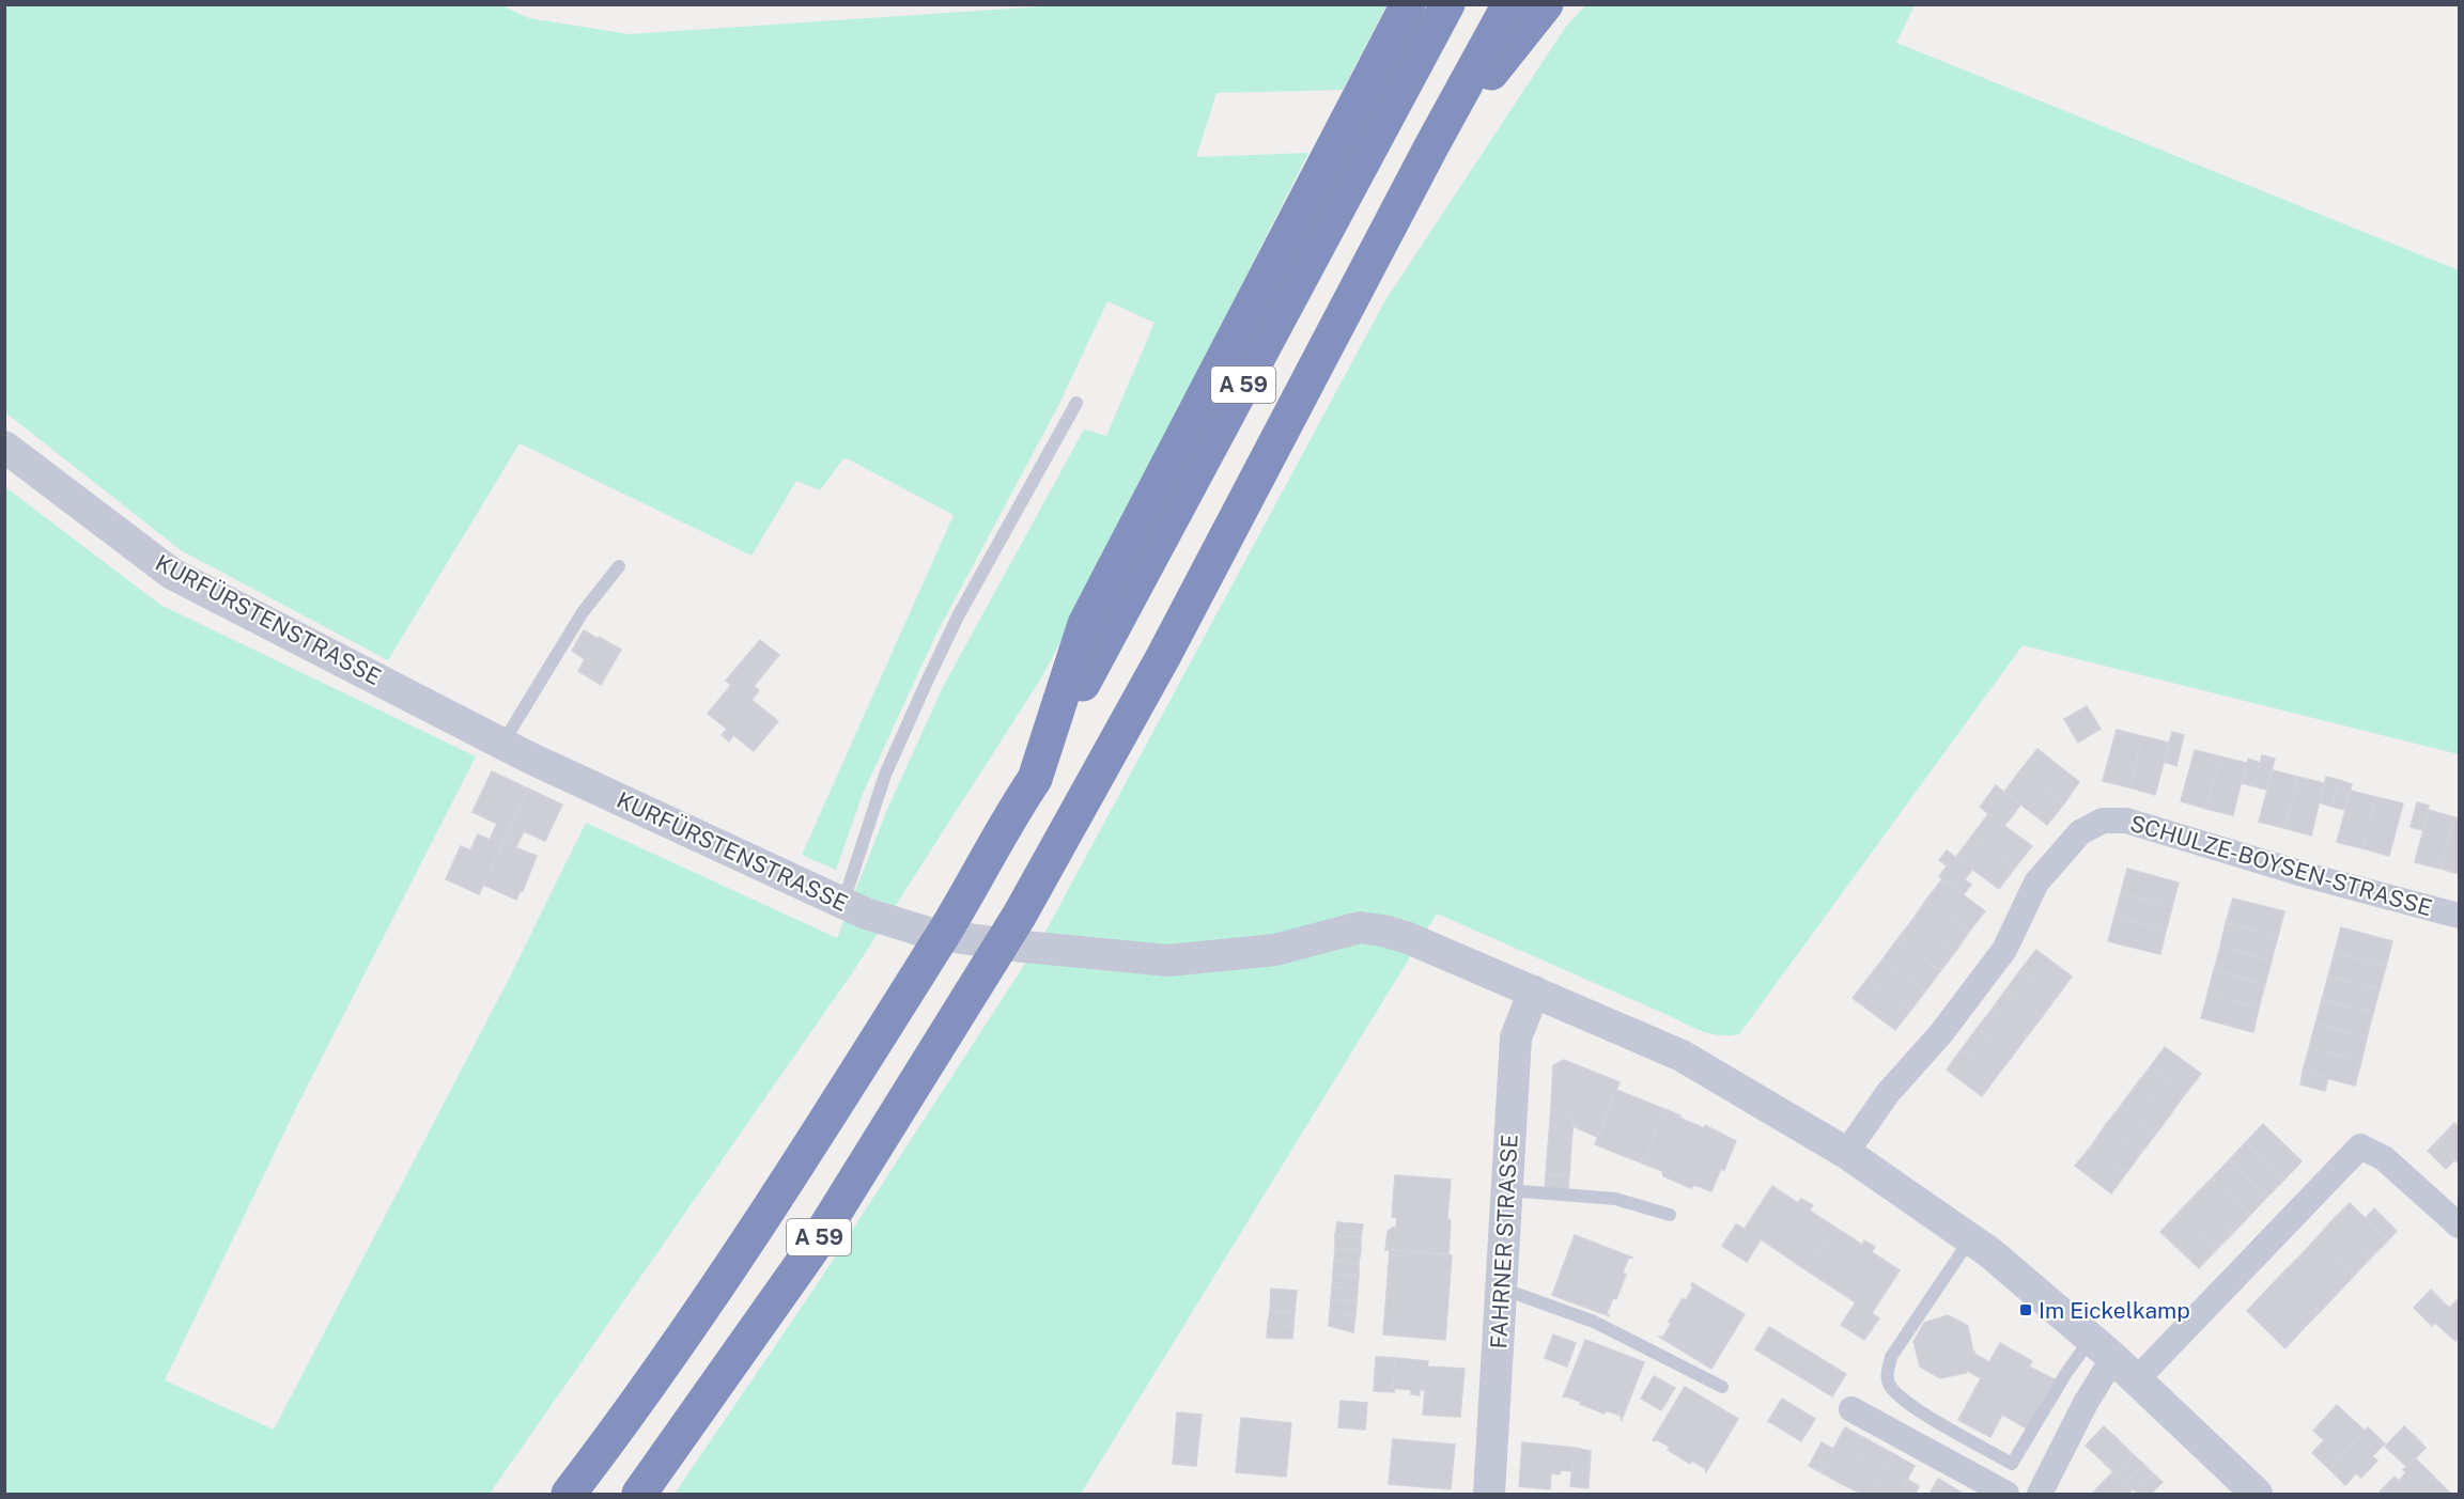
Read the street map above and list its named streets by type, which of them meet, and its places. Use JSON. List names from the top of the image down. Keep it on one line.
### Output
{"streets":{"highway":["A 59"],"street":["KURFÜRSTENSTRASSE","SCHULZE-BOYSEN-STRASSE","FAHRNER STRASSE"]},"crossings":[["KURFÜRSTENSTRASSE","FAHRNER STRASSE"]],"places":{"transit":["Im Eickelkamp"]}}
